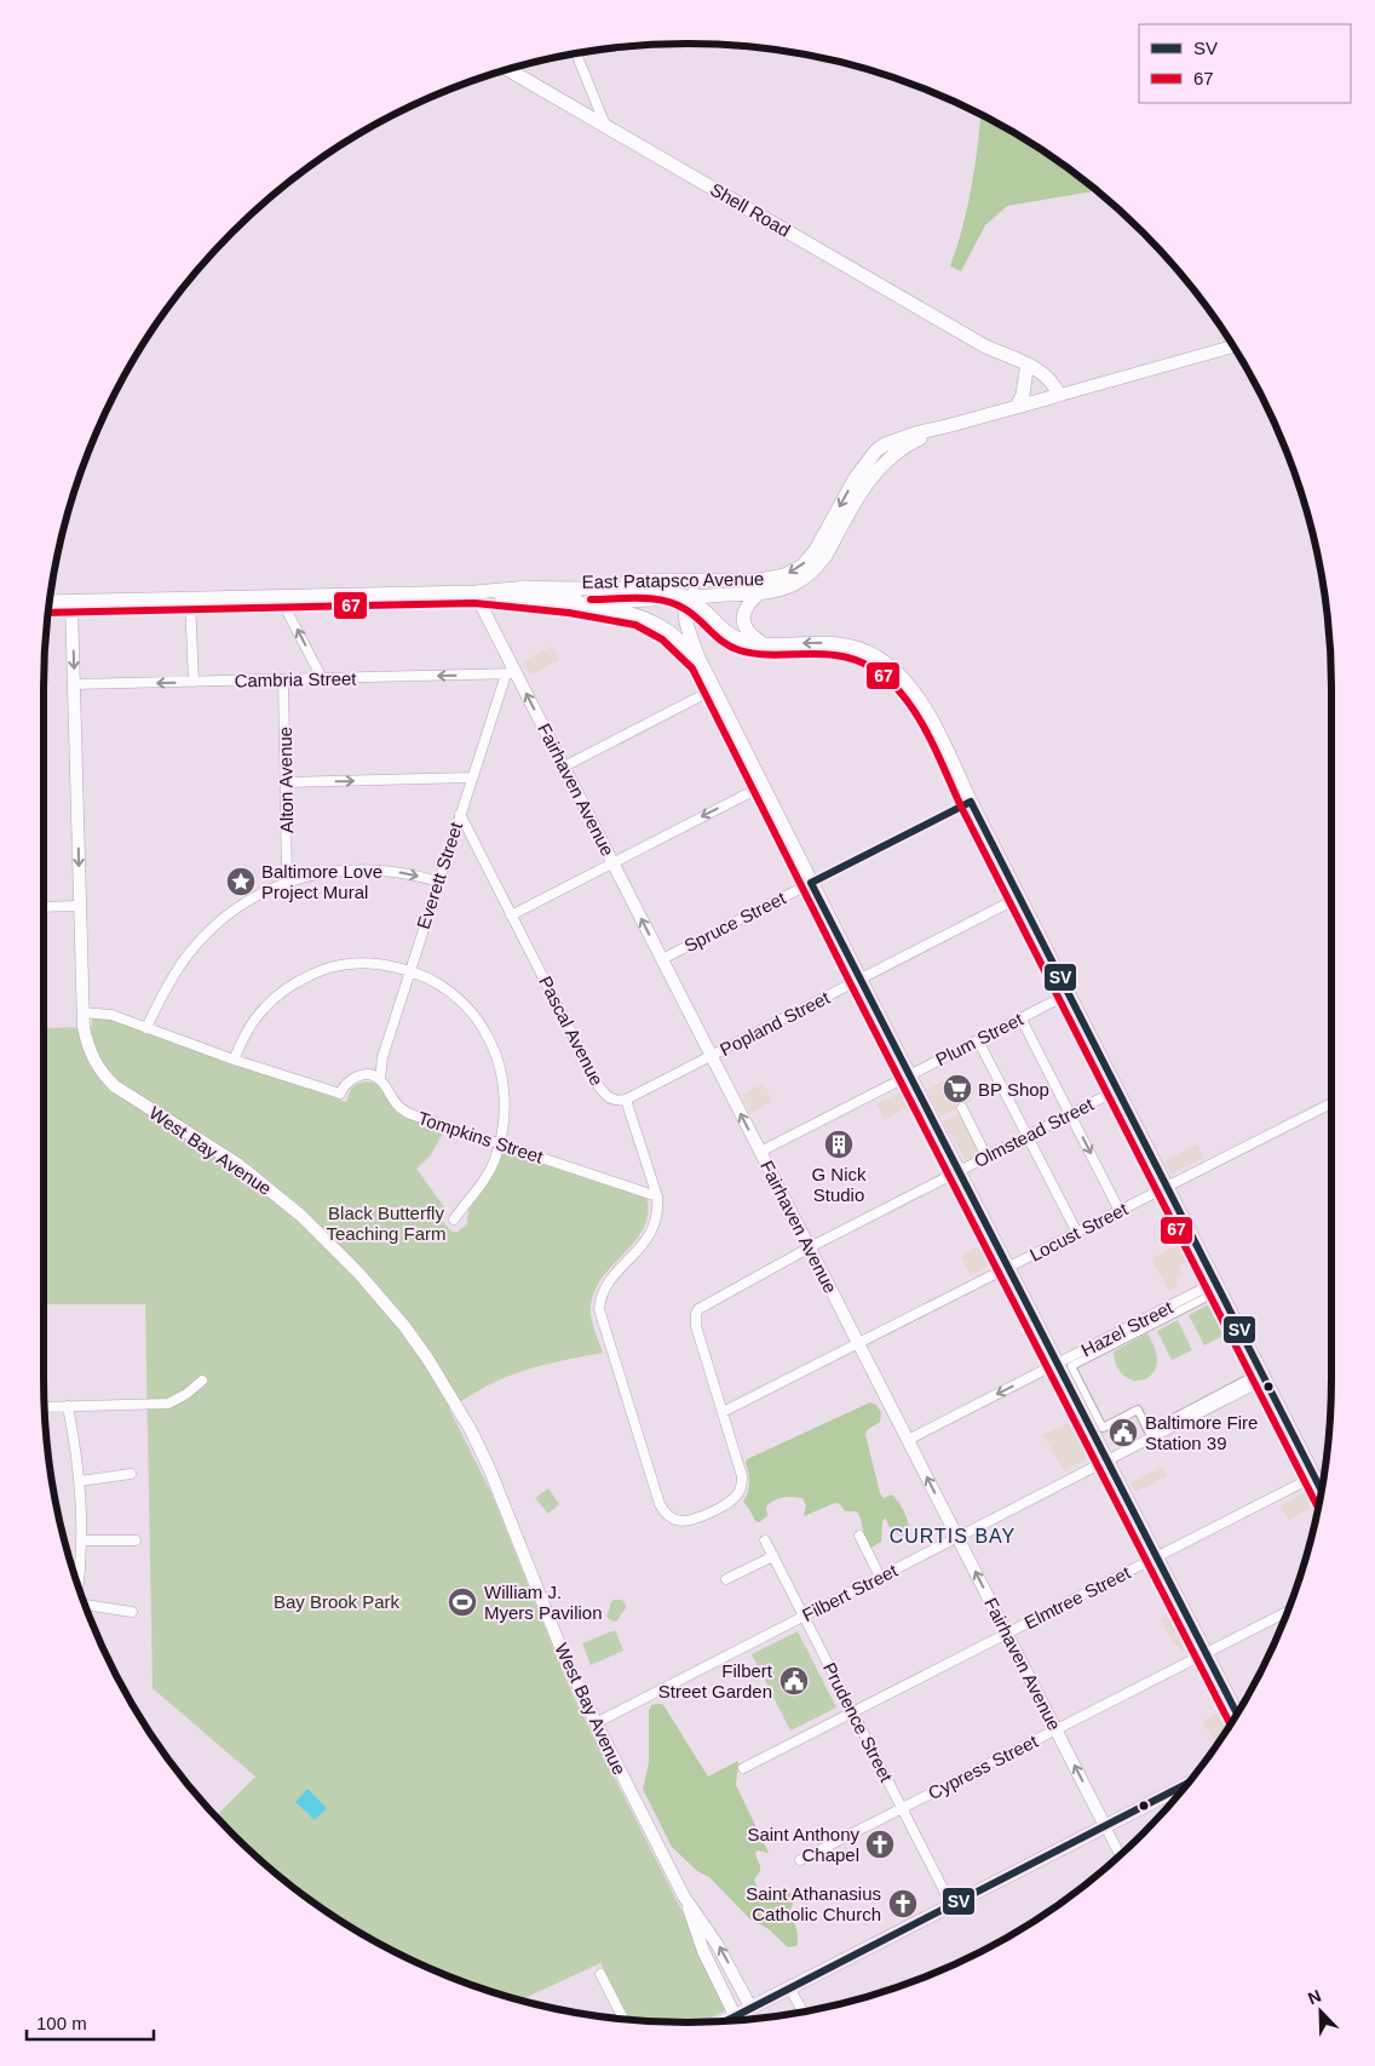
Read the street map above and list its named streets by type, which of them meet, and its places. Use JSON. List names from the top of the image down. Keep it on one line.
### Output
{"streets":{"main road":["Shell Road","East Patapsco Avenue"],"street":["Cambria Street","Alton Avenue","Fairhaven Avenue","Everett Street","Spruce Street","Popland Street","Pascal Avenue","Plum Street","Olmstead Street","Tompkins Street","West Bay Avenue","Locust Street","Hazel Street","Filbert Street","Elmtree Street","Prudence Street","Cypress Street"]},"crossings":[["Shell Road","East Patapsco Avenue"],["East Patapsco Avenue","Fairhaven Avenue"],["East Patapsco Avenue","West Bay Avenue"],["Cambria Street","Alton Avenue"],["Cambria Street","Fairhaven Avenue"],["Cambria Street","Everett Street"],["Cambria Street","West Bay Avenue"],["Fairhaven Avenue","Everett Street"],["Fairhaven Avenue","Spruce Street"],["Fairhaven Avenue","Popland Street"],["Fairhaven Avenue","Plum Street"],["Fairhaven Avenue","Olmstead Street"],["Fairhaven Avenue","Locust Street"],["Fairhaven Avenue","Hazel Street"],["Fairhaven Avenue","Filbert Street"],["Fairhaven Avenue","Elmtree Street"],["Fairhaven Avenue","Cypress Street"],["Everett Street","Pascal Avenue"],["Everett Street","Tompkins Street"],["Popland Street","Pascal Avenue"],["Pascal Avenue","Olmstead Street"],["Pascal Avenue","Tompkins Street"],["Pascal Avenue","Locust Street"],["Olmstead Street","Locust Street"],["West Bay Avenue","Filbert Street"],["Filbert Street","Prudence Street"],["Elmtree Street","Prudence Street"],["Prudence Street","Cypress Street"]],"one_way":["Cambria Street","Fairhaven Avenue","Hazel Street"],"districts":["CURTIS BAY"],"parks":["Black Butterfly Teaching Farm","Bay Brook Park"],"places":{"place":["Baltimore Love Project Mural"],"supermarket":["BP Shop"],"building":["G Nick Studio"],"public building":["Baltimore Fire Station 39","Filbert Street Garden"],"sports":["William J. Myers Pavilion"],"church":["Saint Anthony Chapel","Saint Athanasius Catholic Church"]},"lines":["transit line 67","transit line SV"],"legend":["SV","67"],"scale_bar":"100 m","north":"top left"}
